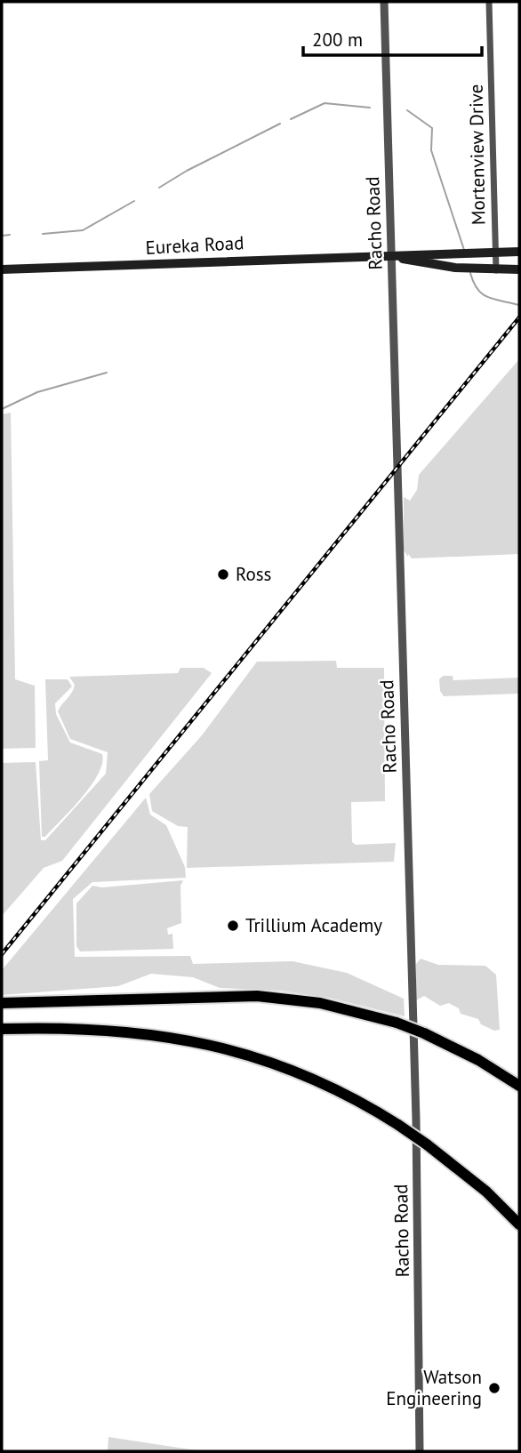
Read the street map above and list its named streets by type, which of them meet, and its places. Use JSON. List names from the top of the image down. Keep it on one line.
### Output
{"streets":{"main road":["Eureka Road"],"street":["Mortenview Drive","Racho Road"]},"crossings":[["Mortenview Drive","Eureka Road"],["Racho Road","Eureka Road"]],"places":["Ross","Trillium Academy","Watson Engineering"],"scale_bar":"200 m"}
